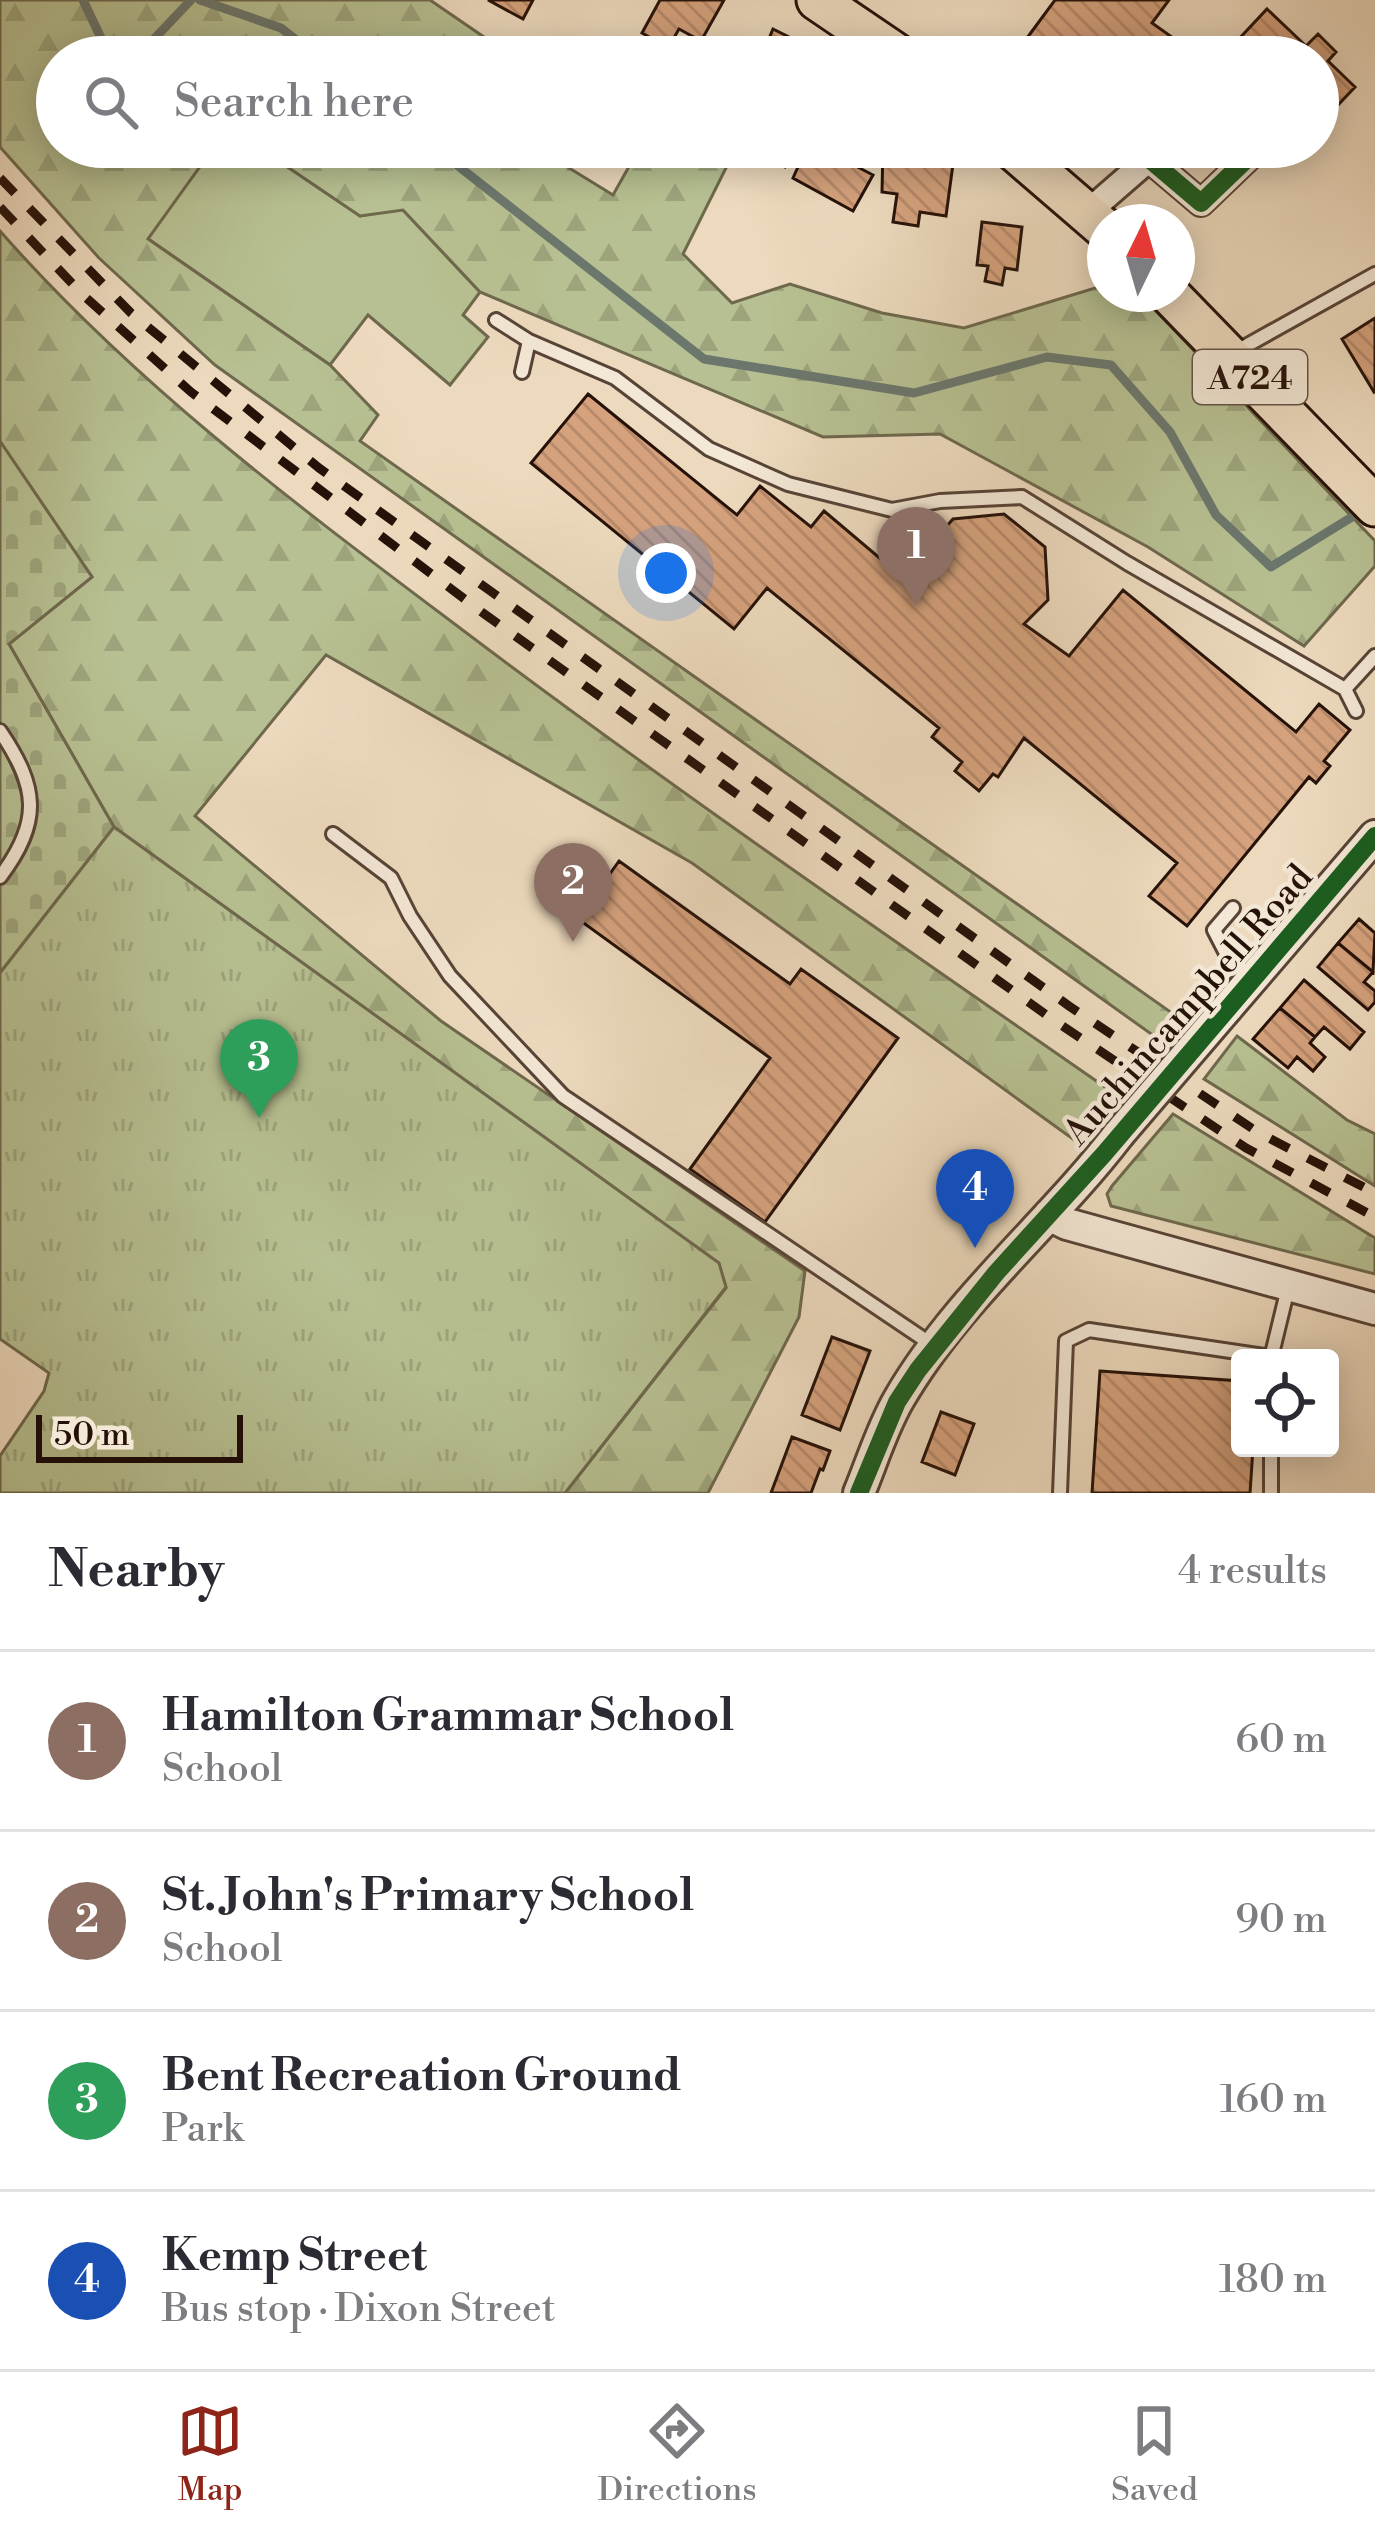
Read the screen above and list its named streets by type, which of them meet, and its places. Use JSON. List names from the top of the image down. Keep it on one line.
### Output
{"streets":{"main road":["A724"],"street":["Auchincampbell Road"]},"scale_bar":"50 m","north":"top","page":{"search":"Search here","pins":["1","2","3","4"],"scale":"50 m","heading":["Nearby","4 results"],"list":[{"mark":"1","name":"Hamilton Grammar School","note":"School","value":"60 m"},{"mark":"2","name":"St. John's Primary School","note":"School","value":"90 m"},{"mark":"3","name":"Bent Recreation Ground","note":"Park","value":"160 m"},{"mark":"4","name":"Kemp Street","note":"Bus stop · Dixon Street","value":"180 m"}],"nav":["Map","Directions","Saved"]}}
